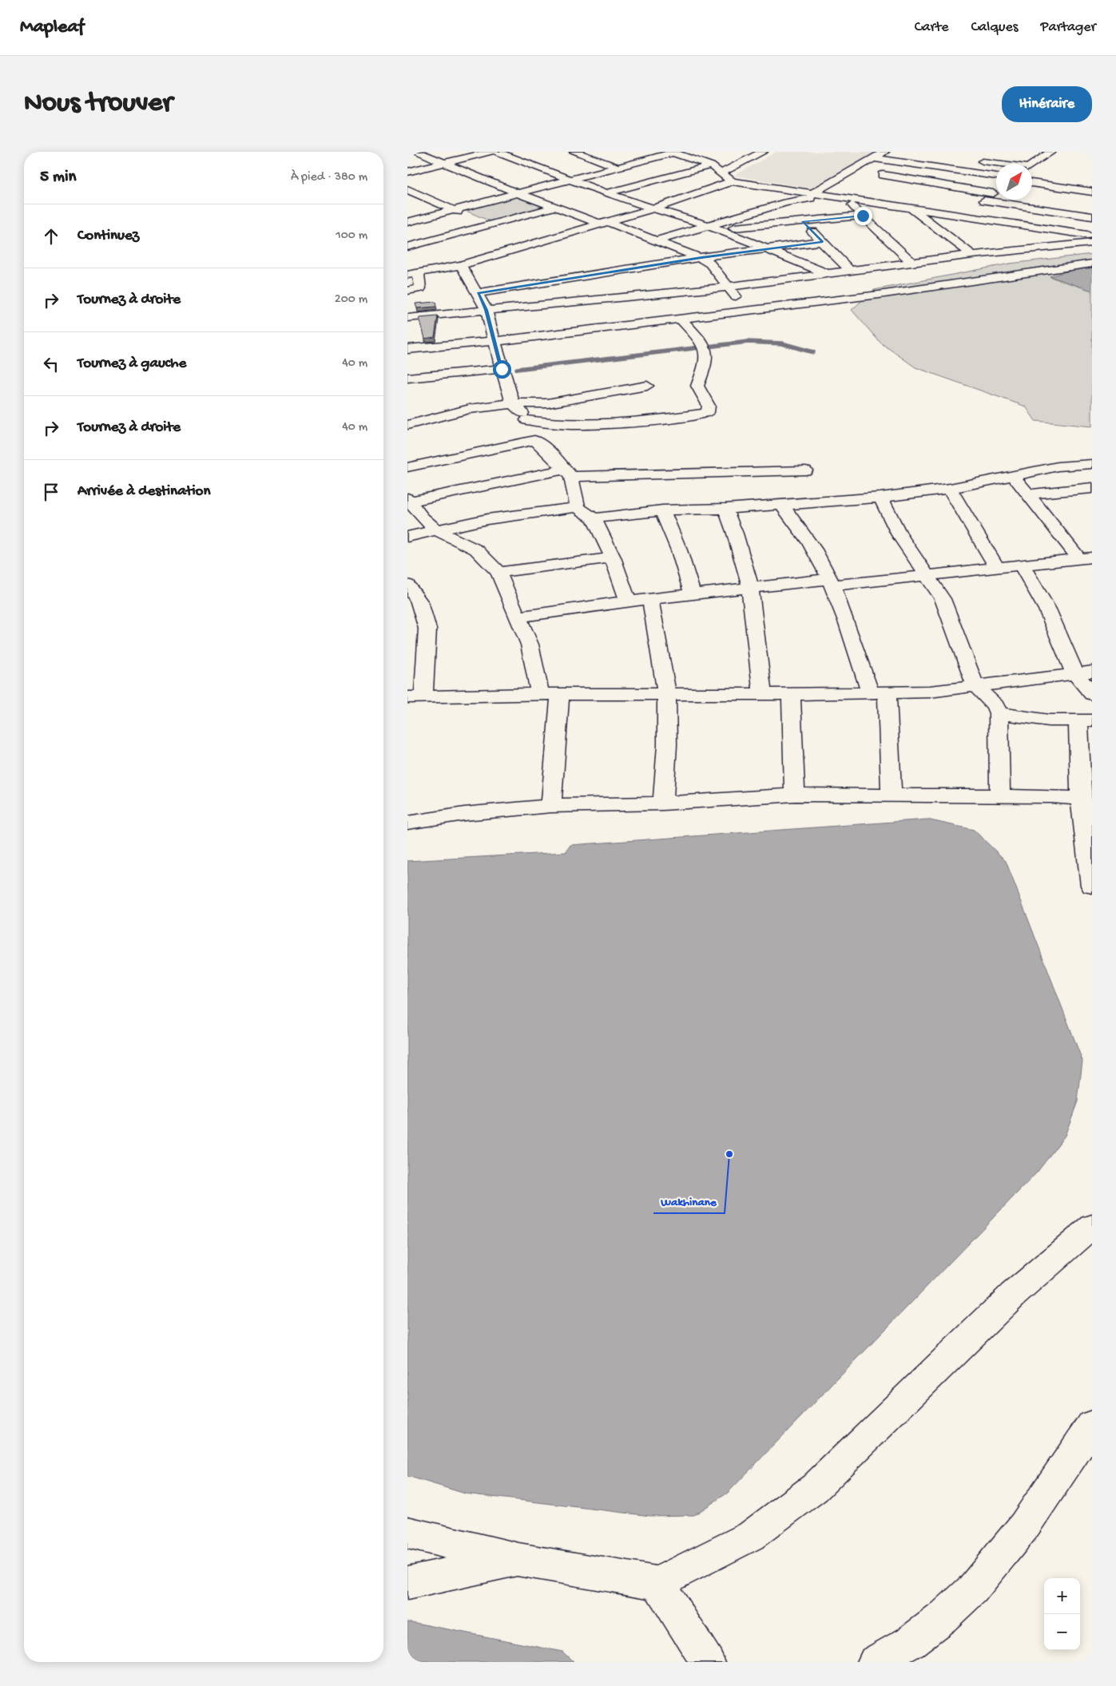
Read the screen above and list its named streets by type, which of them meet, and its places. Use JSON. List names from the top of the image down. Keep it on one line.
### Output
{"places":["Wakhinane"],"north":"top right","page":{"header":"Mapleaf","nav":["Carte","Calques","Partager"],"buttons":"Itinéraire","title":"Nous trouver","heading":["5 min","À pied · 380 m"],"list":[["Continuez","100 m"],["Tournez à droite","200 m"],["Tournez à gauche","40 m"],["Tournez à droite","40 m"],"Arrivée à destination"],"map_buttons":["+","−"]}}
